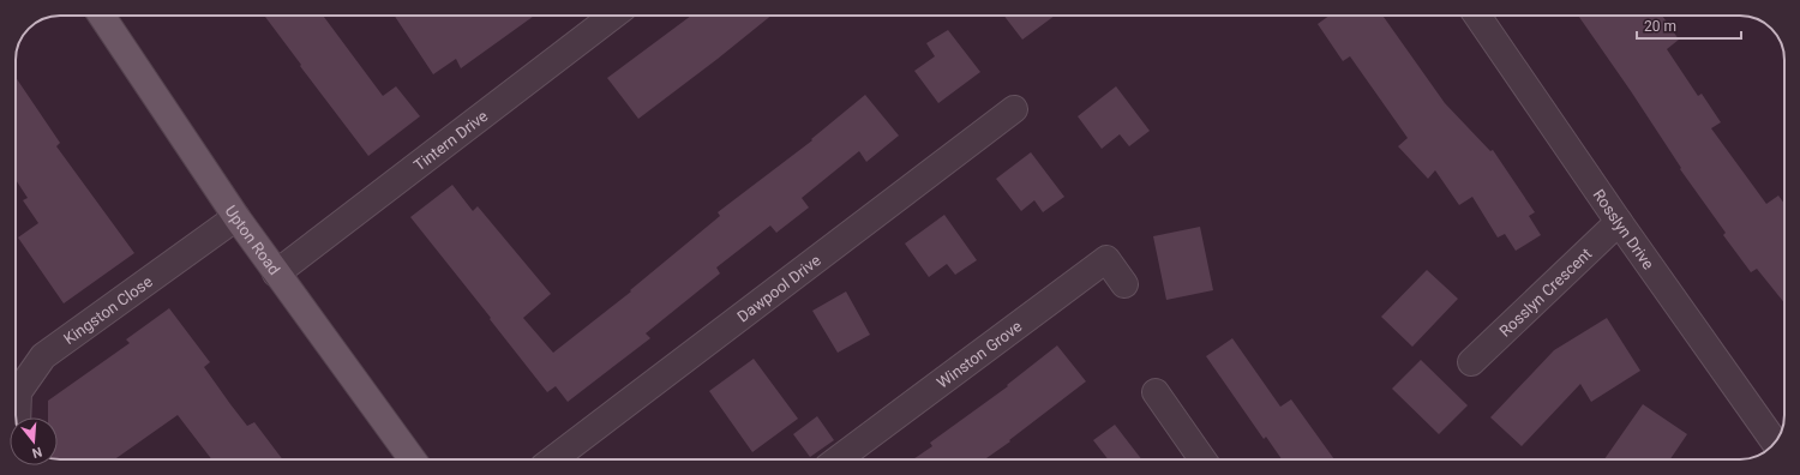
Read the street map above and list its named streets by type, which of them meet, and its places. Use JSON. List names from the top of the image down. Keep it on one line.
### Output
{"streets":{"main road":["Upton Road"],"street":["Tintern Drive","Rosslyn Drive","Dawpool Drive","Rosslyn Crescent","Kingston Close","Winston Grove"]},"crossings":[["Tintern Drive","Upton Road"],["Rosslyn Drive","Rosslyn Crescent"],["Upton Road","Kingston Close"]],"scale_bar":"20 m","north":"bottom"}
